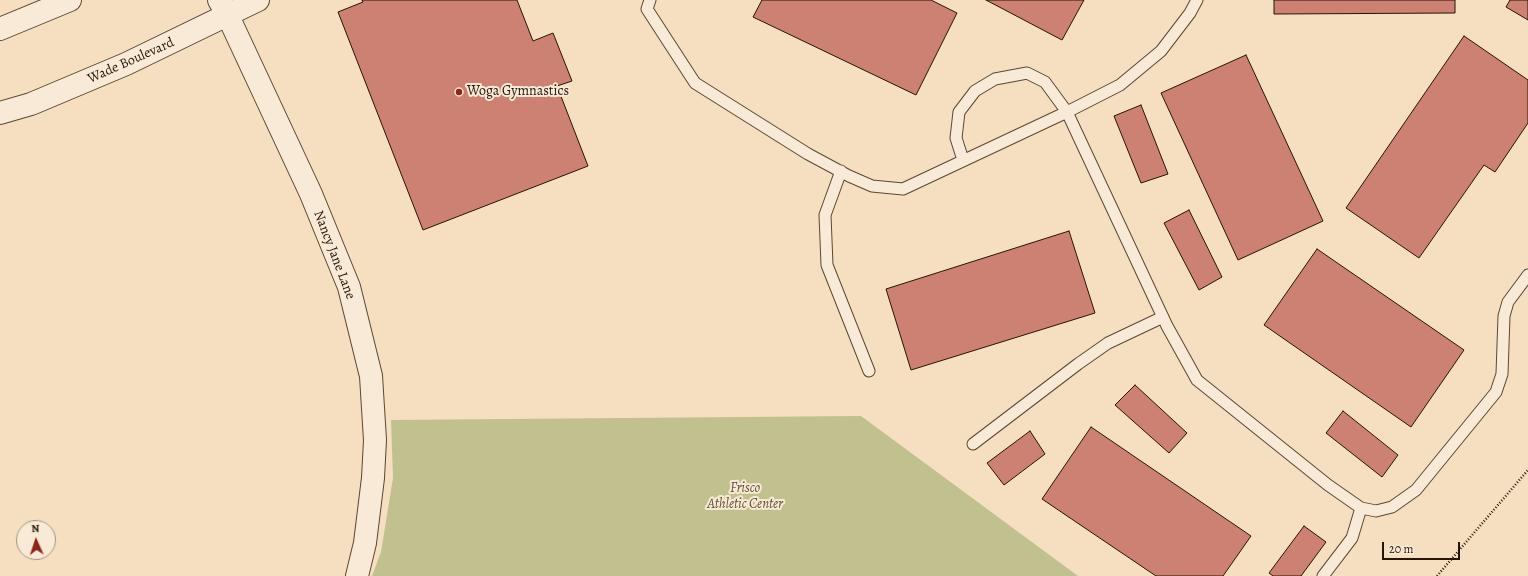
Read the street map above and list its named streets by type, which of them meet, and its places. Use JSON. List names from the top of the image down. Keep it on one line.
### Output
{"streets":{"street":["Wade Boulevard","Nancy Jane Lane"]},"crossings":[["Wade Boulevard","Nancy Jane Lane"]],"parks":["Frisco Athletic Center"],"places":["Woga Gymnastics"],"scale_bar":"20 m","north":"top"}
